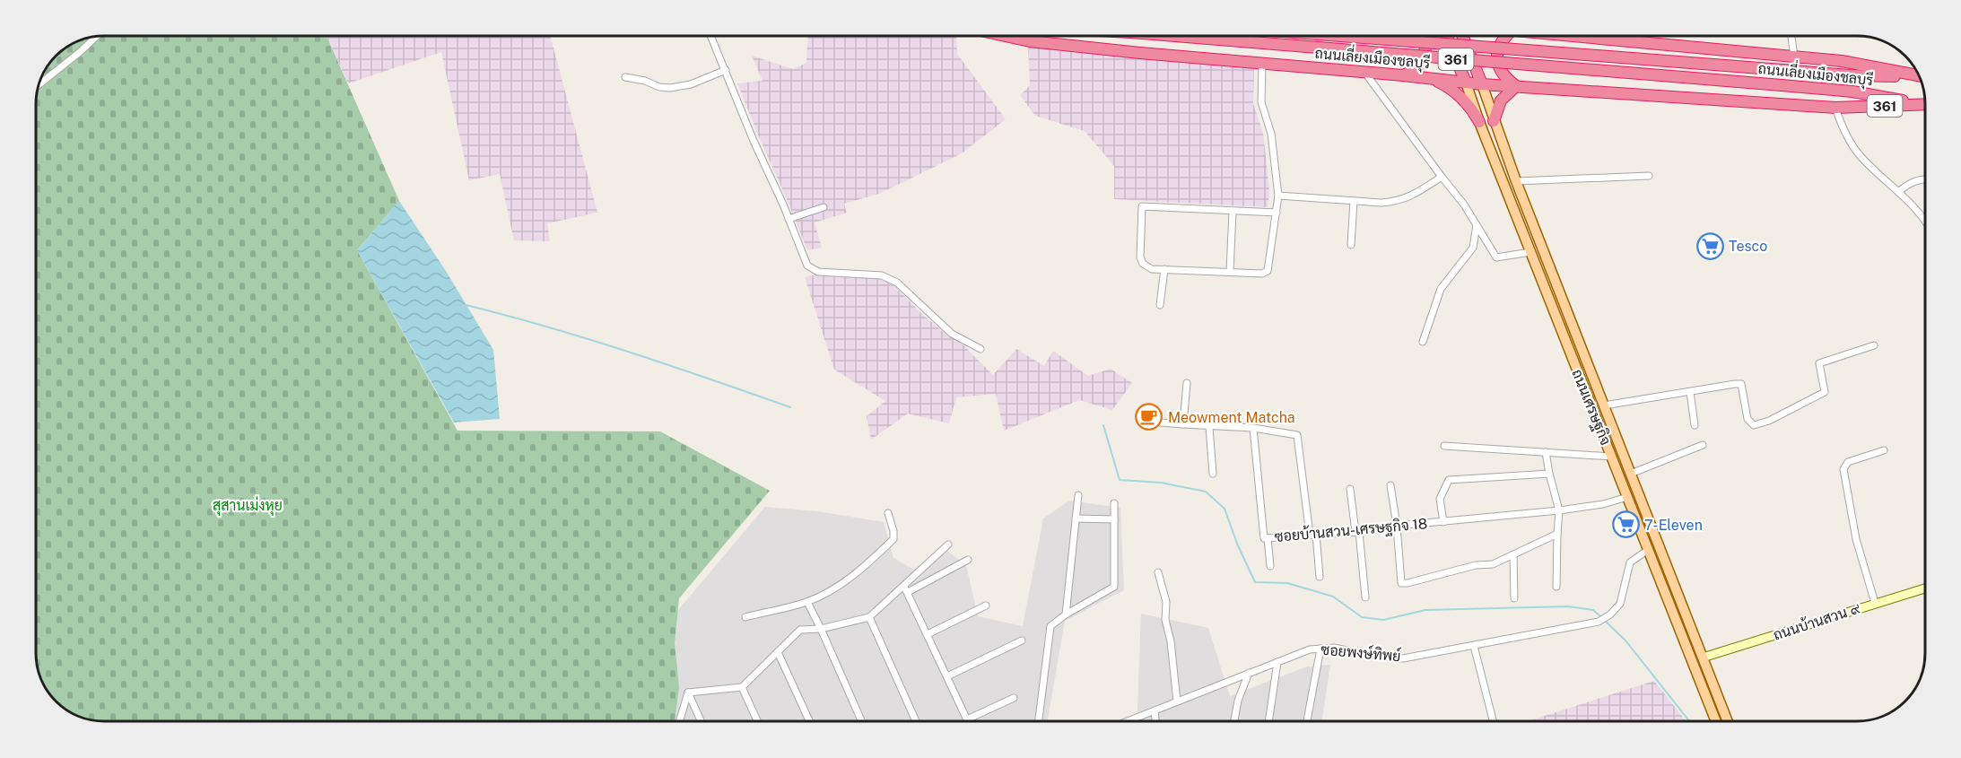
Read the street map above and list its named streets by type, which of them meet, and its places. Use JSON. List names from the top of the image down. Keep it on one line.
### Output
{"streets":{"highway":["ถนนเลี่ยงเมืองชลบุรี","361"],"main road":["ถนนเศรษฐกิจ"],"street":["ซอยบ้านสวน-เศรษฐกิจ 18","ถนนบ้านสวน ๙","ซอยพงษ์ทิพย์"]},"crossings":[["ถนนเลี่ยงเมืองชลบุรี","ถนนเศรษฐกิจ"],["ถนนเศรษฐกิจ","ซอยบ้านสวน-เศรษฐกิจ 18"],["ถนนเศรษฐกิจ","ถนนบ้านสวน ๙"],["ถนนเศรษฐกิจ","ซอยพงษ์ทิพย์"]],"parks":["สุสานเม่งหุย"],"places":{"supermarket":["Tesco","7-Eleven"],"cafe":["Meowment Matcha"]}}
